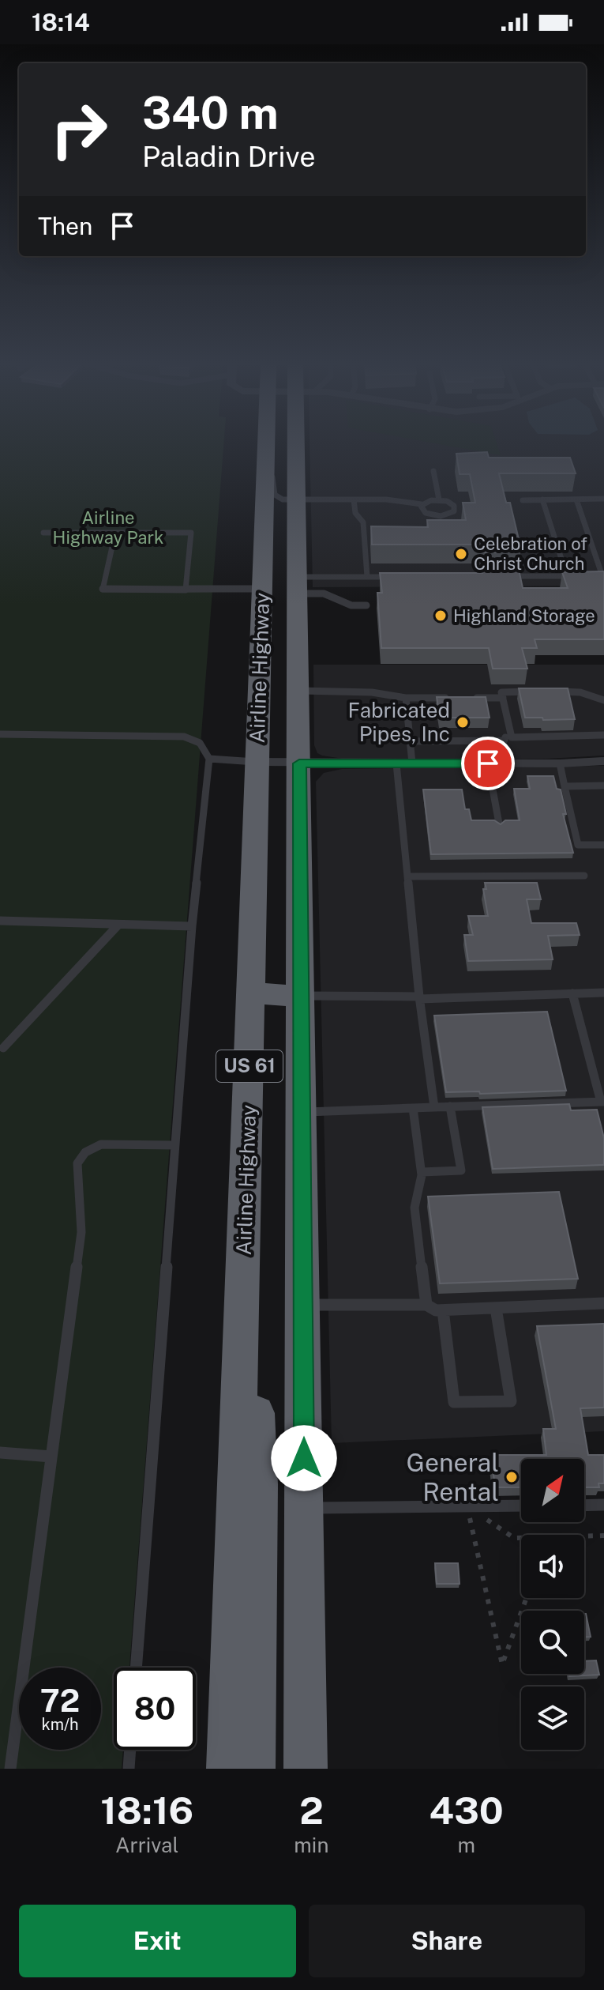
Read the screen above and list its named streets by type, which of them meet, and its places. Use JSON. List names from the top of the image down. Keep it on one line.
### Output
{"streets":{"highway":["Airline Highway","US 61"]},"parks":["Airline Highway Park"],"places":["Celebration of Christ Church","Highland Storage","Fabricated Pipes, Inc","General Rental"],"north":"top right","page":{"status":"18:14","turn":["340 m","Paladin Drive"],"then":"Then","speed":"72 km/h","limit":"80","eta":["18:16","Arrival","2","min","430","m"],"buttons":["Exit","Share"]}}
